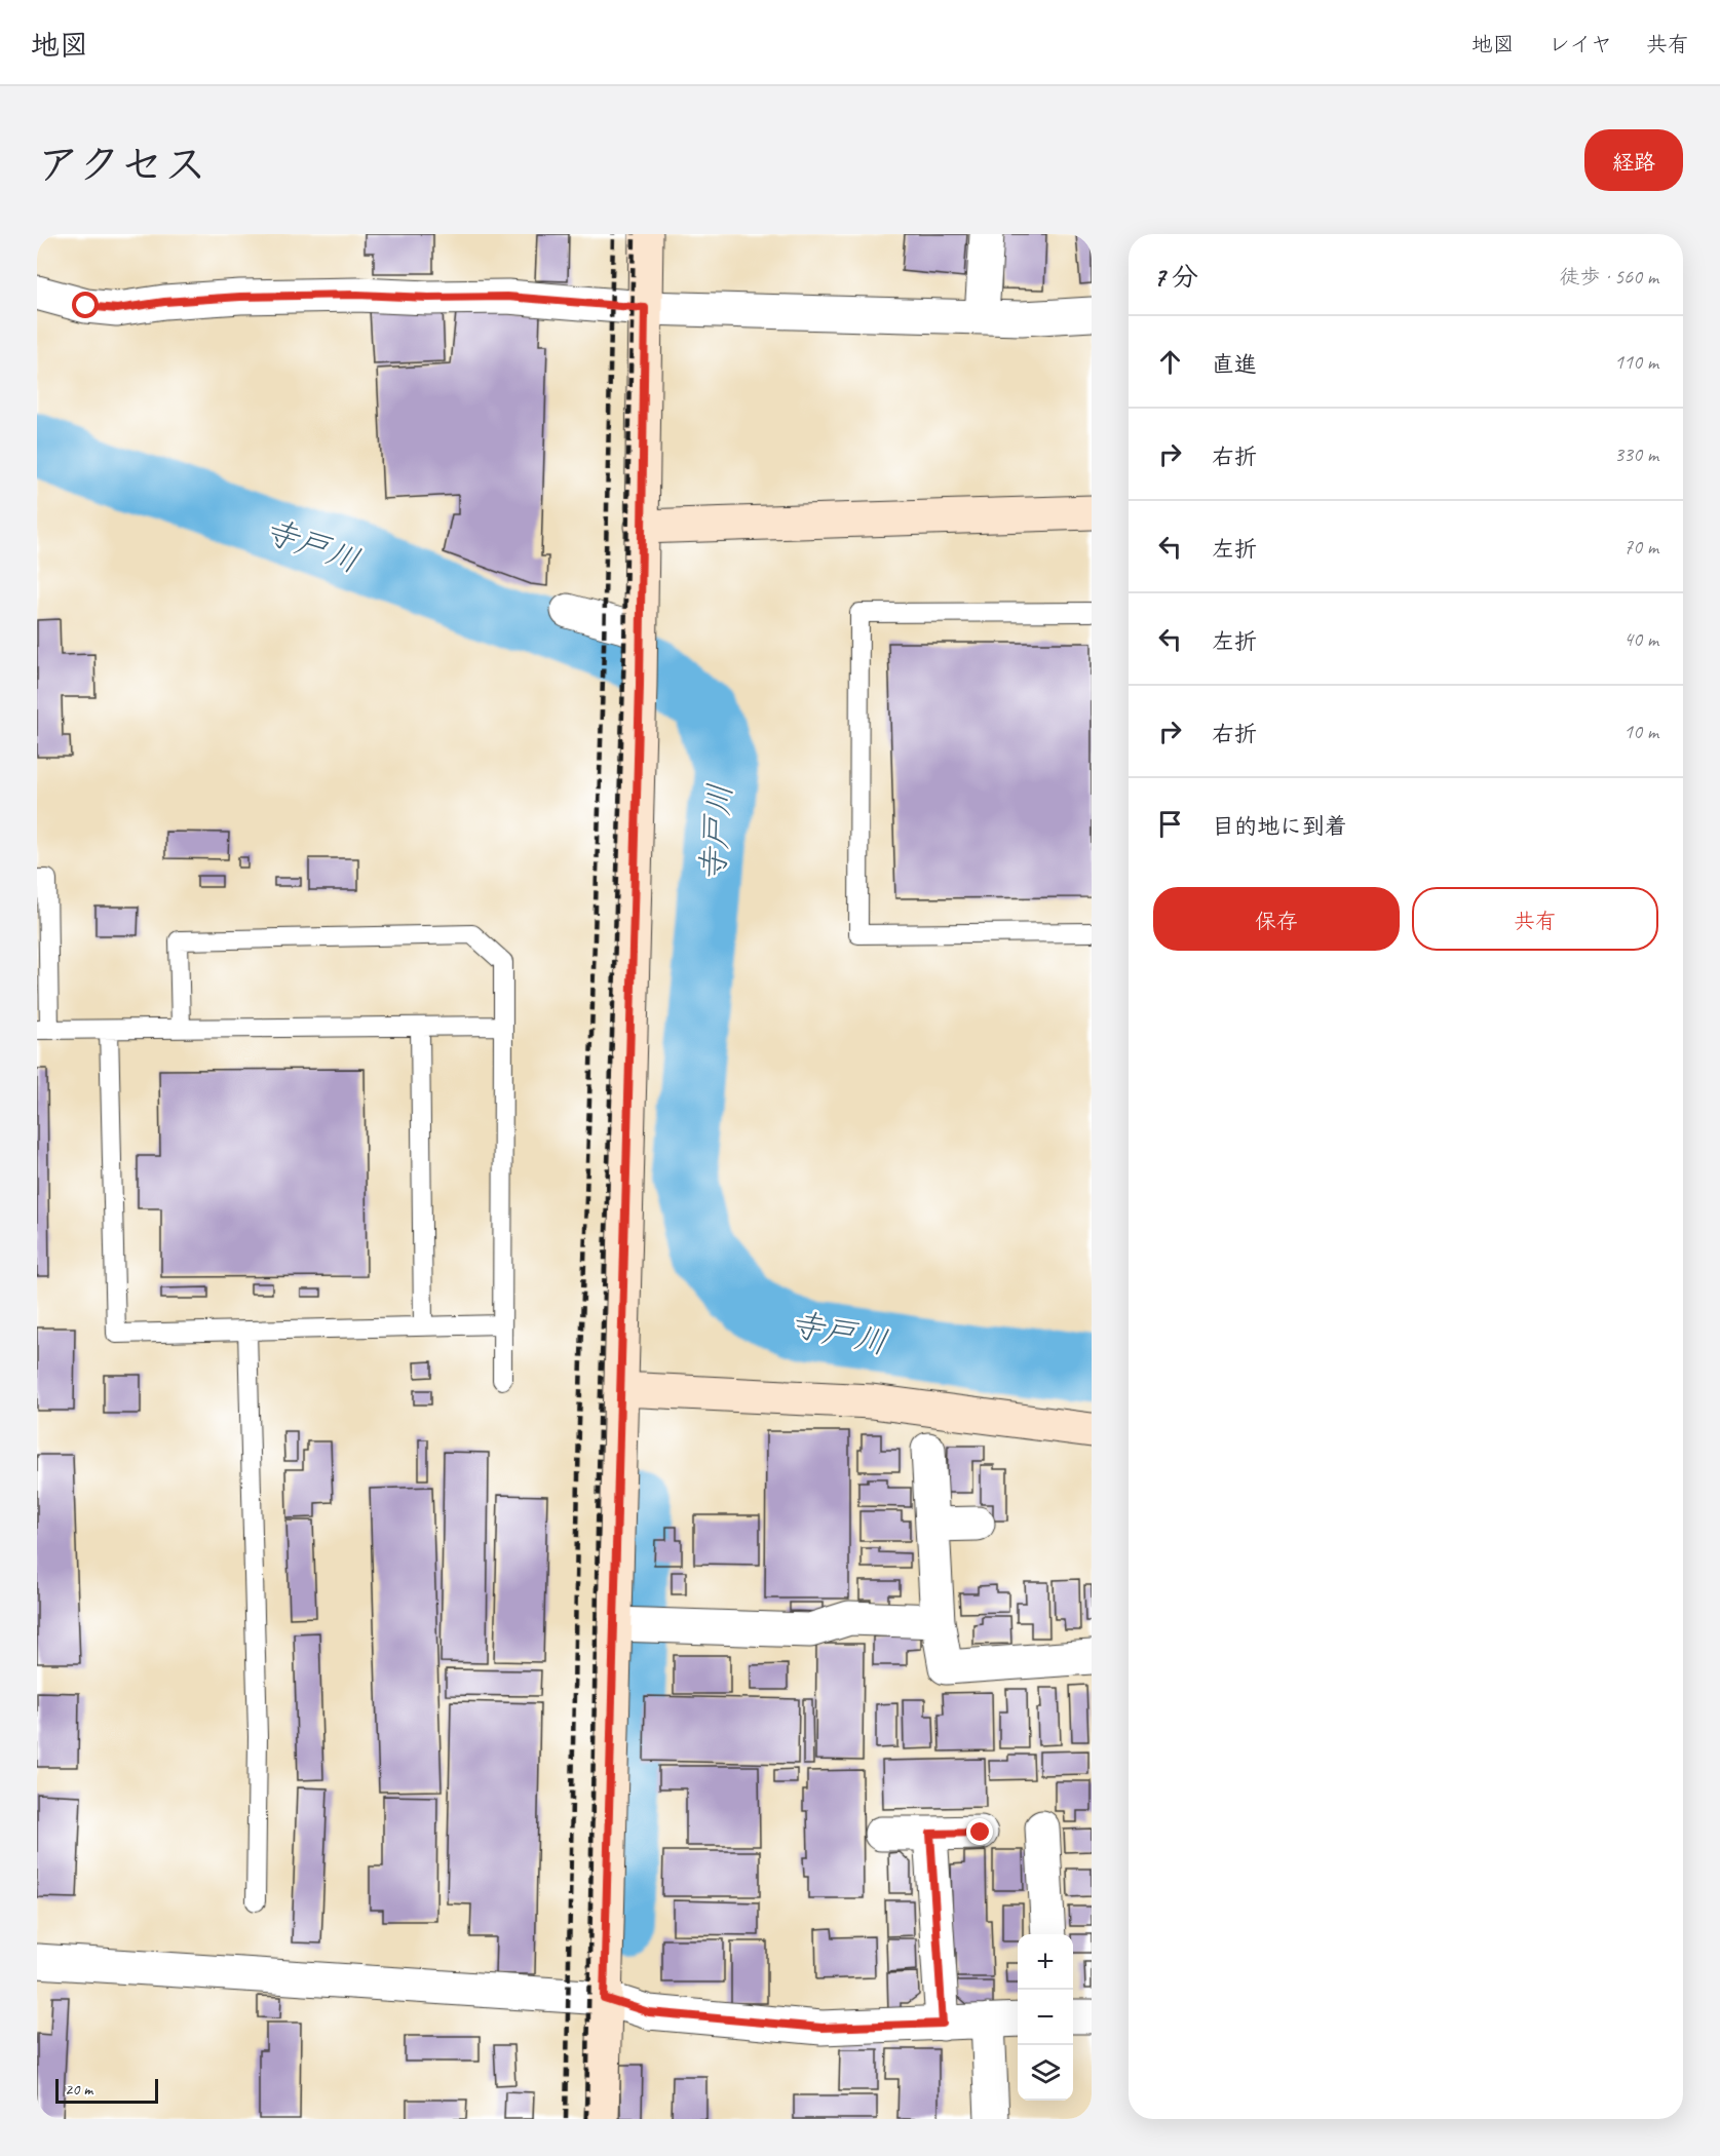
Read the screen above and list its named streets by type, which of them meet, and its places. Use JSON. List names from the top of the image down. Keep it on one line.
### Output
{"water":["寺戸川"],"scale_bar":"20 m","page":{"header":"地図","nav":["地図","レイヤ","共有"],"title":"アクセス","buttons":["経路",["保存","共有"]],"heading":["7 分","徒歩 · 560 m"],"list":[["直進","110 m"],["右折","330 m"],["左折","70 m"],["左折","40 m"],["右折","10 m"],"目的地に到着"],"map_buttons":["+","−"],"scale":"20 m"}}
